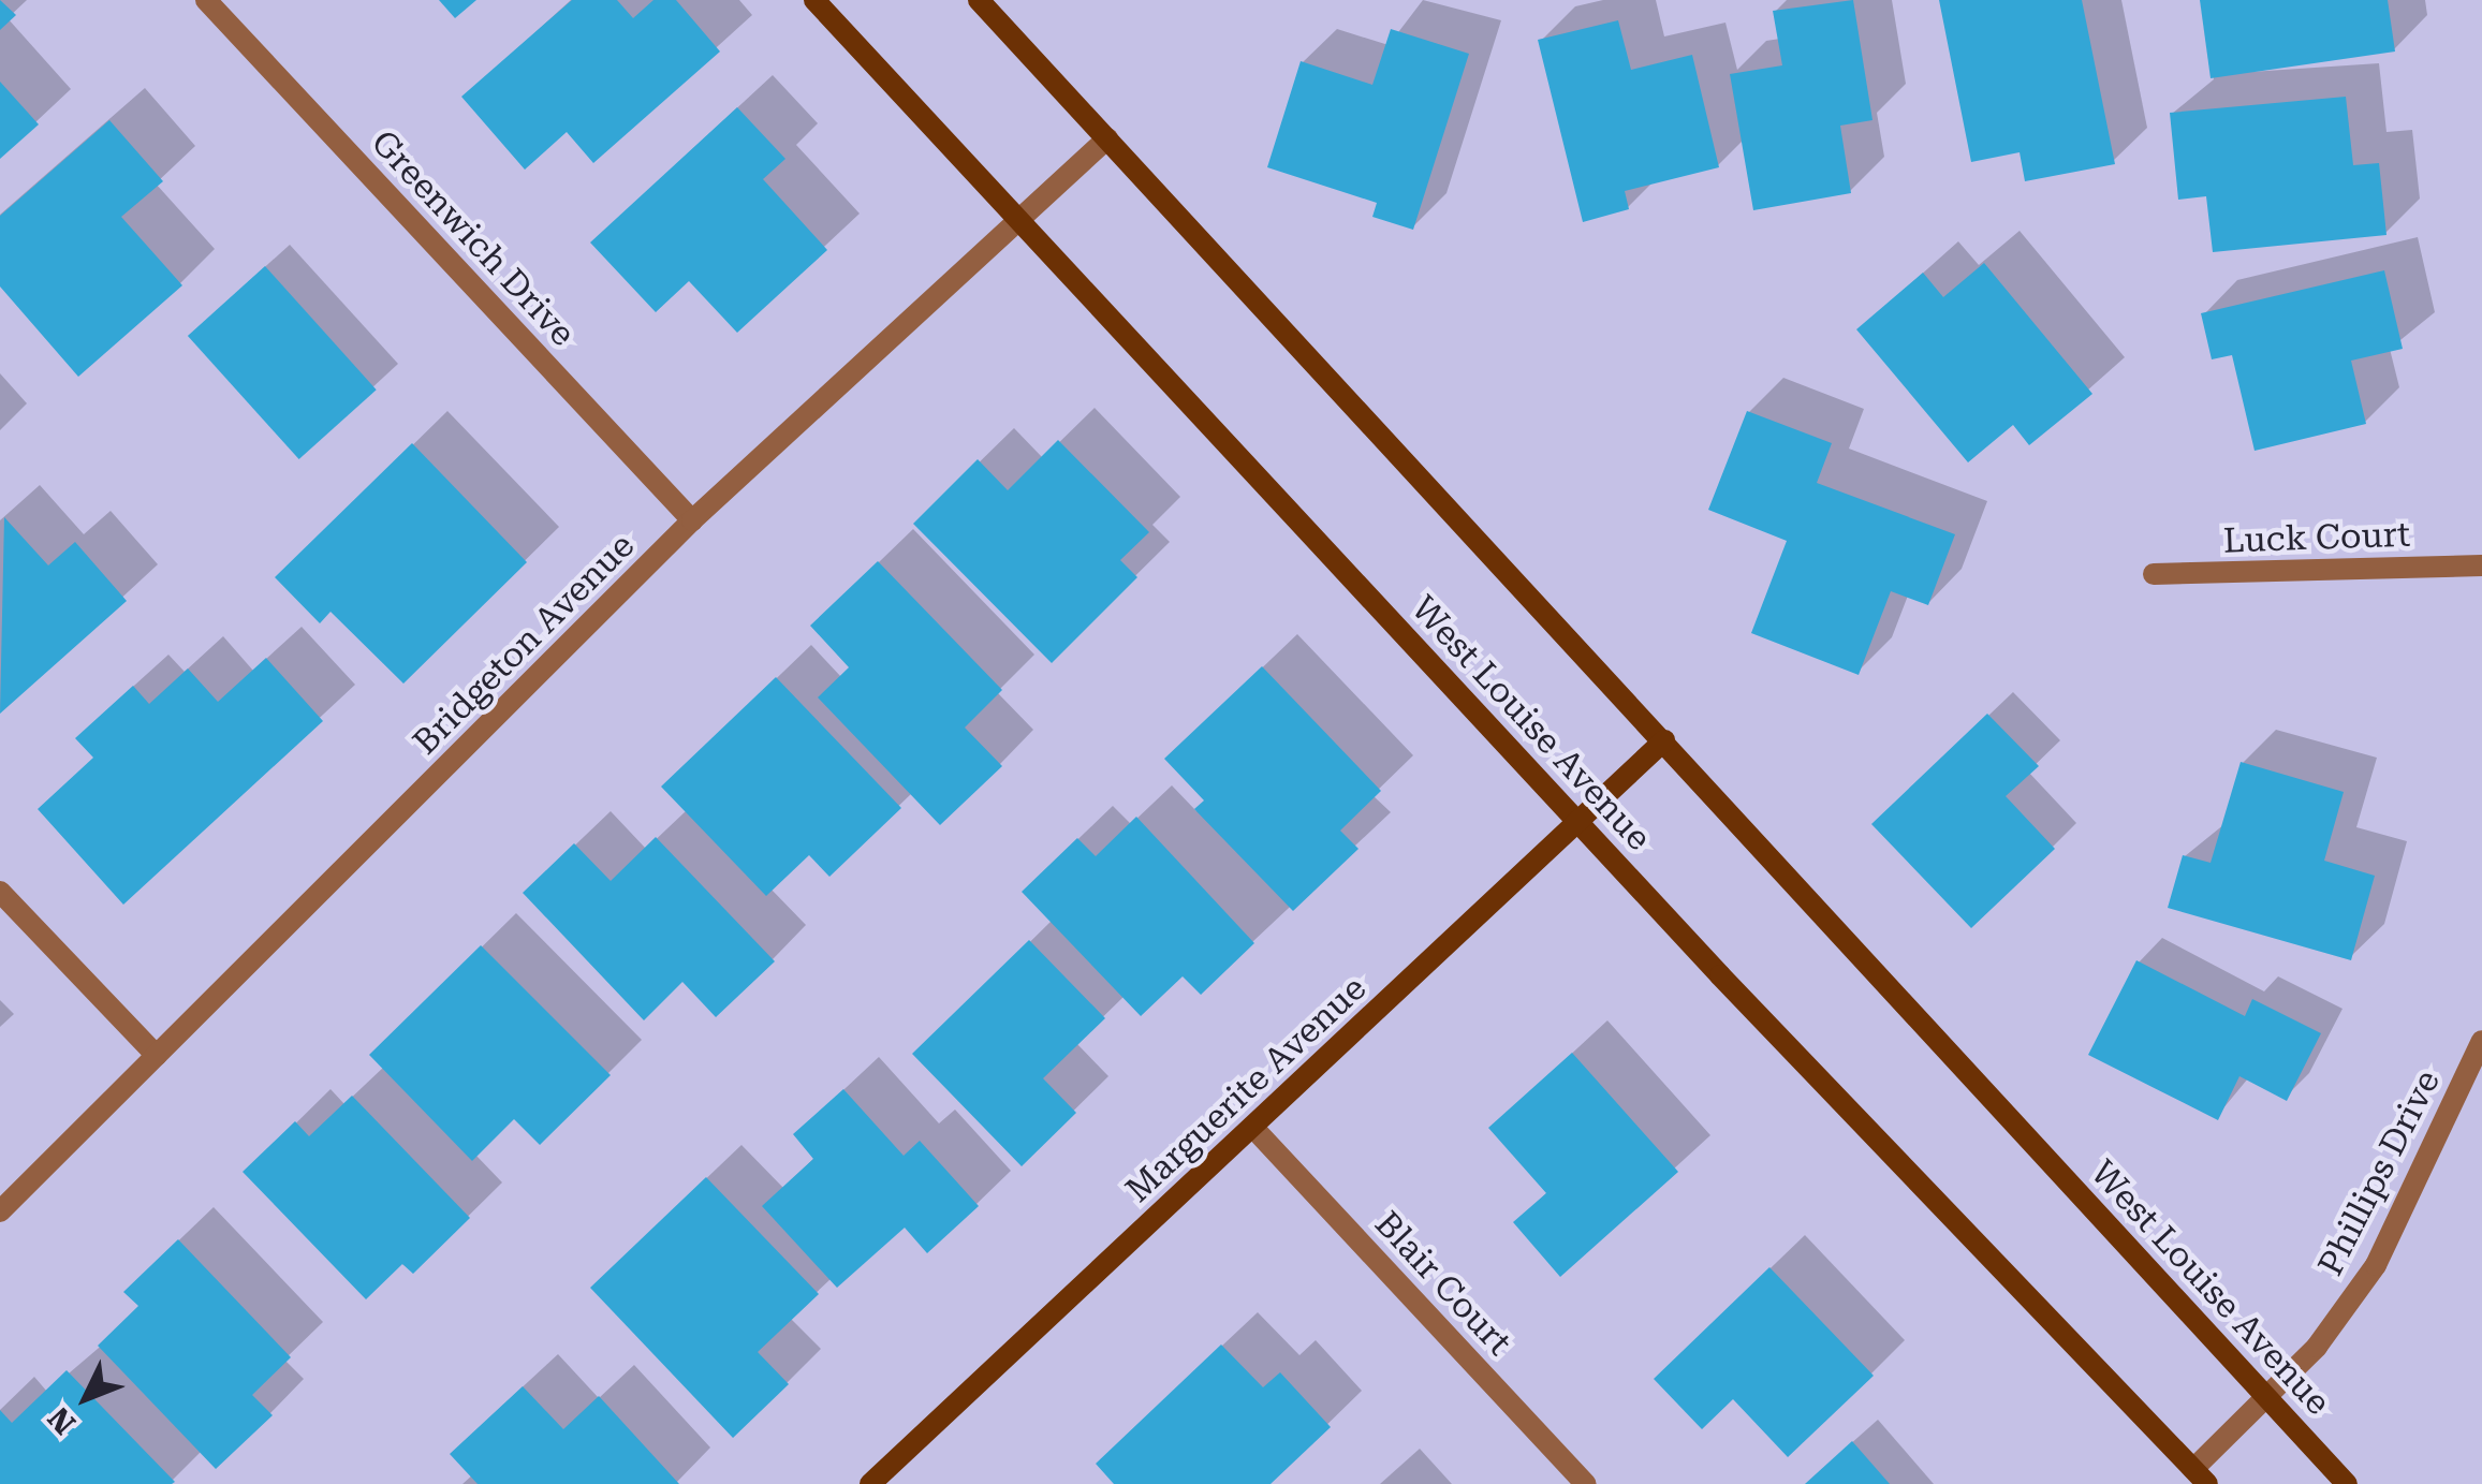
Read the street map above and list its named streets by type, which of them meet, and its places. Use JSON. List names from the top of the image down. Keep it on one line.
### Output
{"streets":{"main road":["West Louise Avenue","Marguerite Avenue"],"street":["Greenwich Drive","Luck Court","Bridgeton Avenue","Phillips Drive","Blair Court"]},"crossings":[["Greenwich Drive","Bridgeton Avenue"],["Bridgeton Avenue","West Louise Avenue"],["West Louise Avenue","Marguerite Avenue"],["West Louise Avenue","Phillips Drive"],["Marguerite Avenue","Blair Court"]],"north":"bottom left"}
